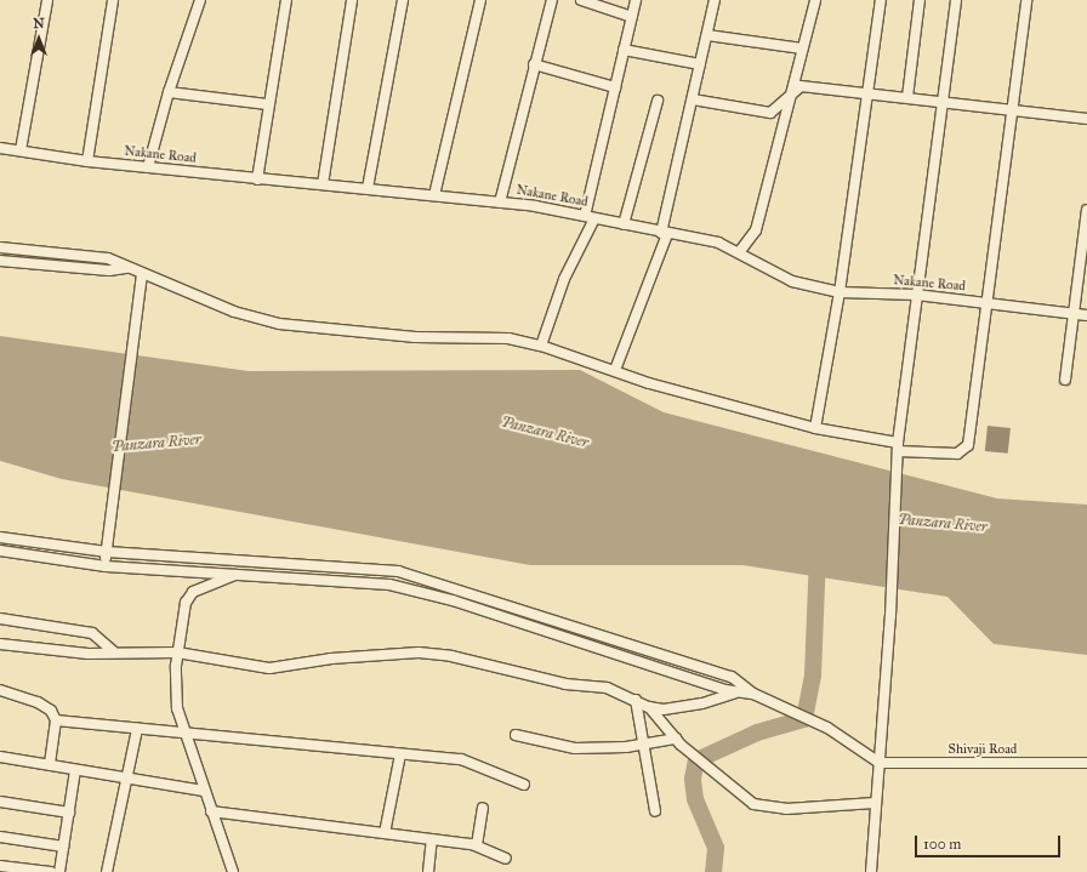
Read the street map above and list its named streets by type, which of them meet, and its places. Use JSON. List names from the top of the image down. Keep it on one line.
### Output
{"streets":{"street":["Nakane Road","Shivaji Road"]},"water":["Panzara River"],"scale_bar":"100 m","north":"top"}
